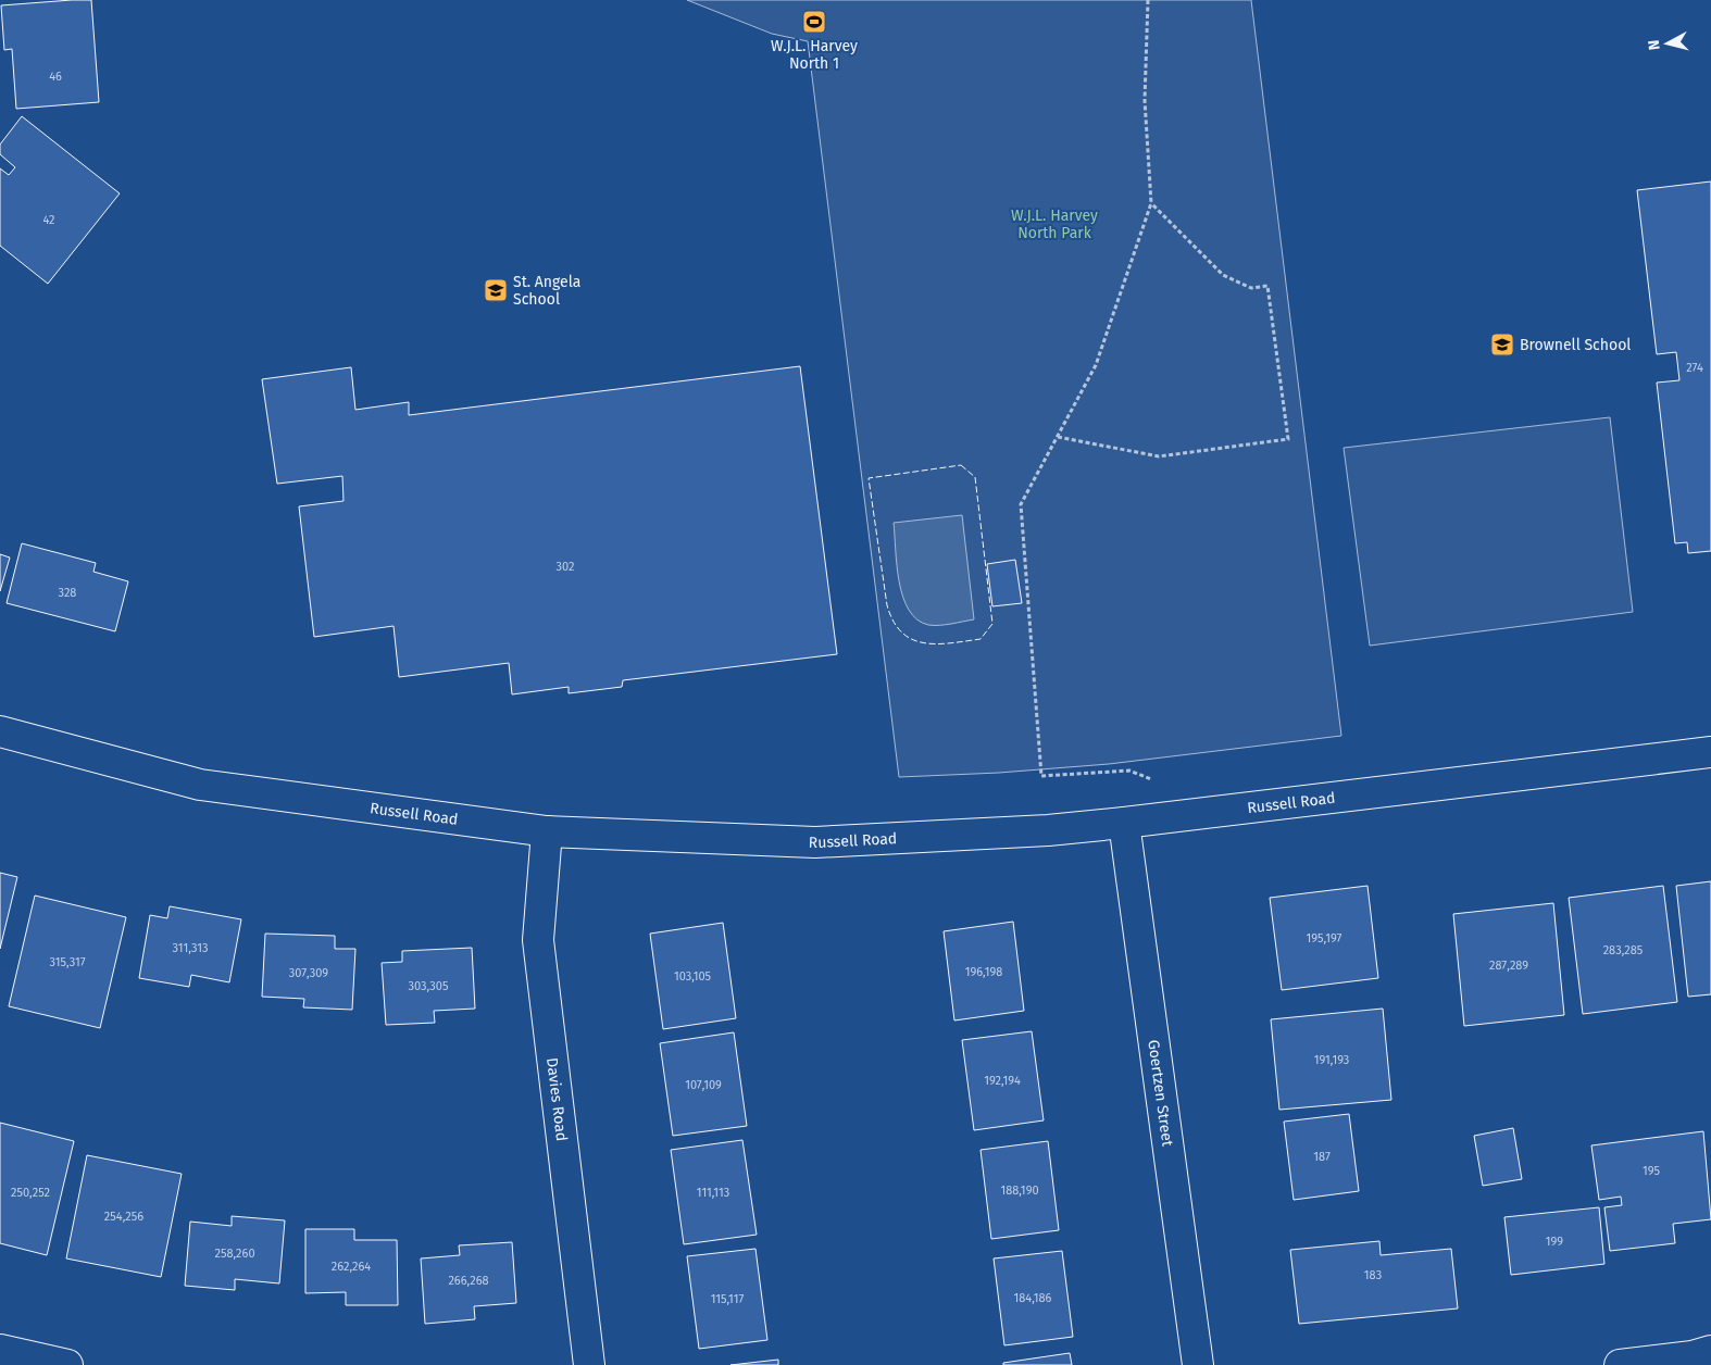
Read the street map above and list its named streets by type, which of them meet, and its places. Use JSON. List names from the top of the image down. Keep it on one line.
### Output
{"streets":{"street":["Russell Road","Goertzen Street","Davies Road"]},"crossings":[["Russell Road","Goertzen Street"],["Russell Road","Davies Road"]],"parks":["W.J.L. Harvey North Park"],"places":{"sports":["W.J.L. Harvey North 1"],"school or university":["St. Angela School","Brownell School"]},"house_numbers":["46","42","274","302","328","195,197","311,313","283,285","315,317","287,289","196,198","307,309","103,105","303,305","191,193","192,194","107,109","187","195","188,190","250,252","111,113","254,256","199","258,260","262,264","183","266,268","184,186","115,117"],"north":"left"}
